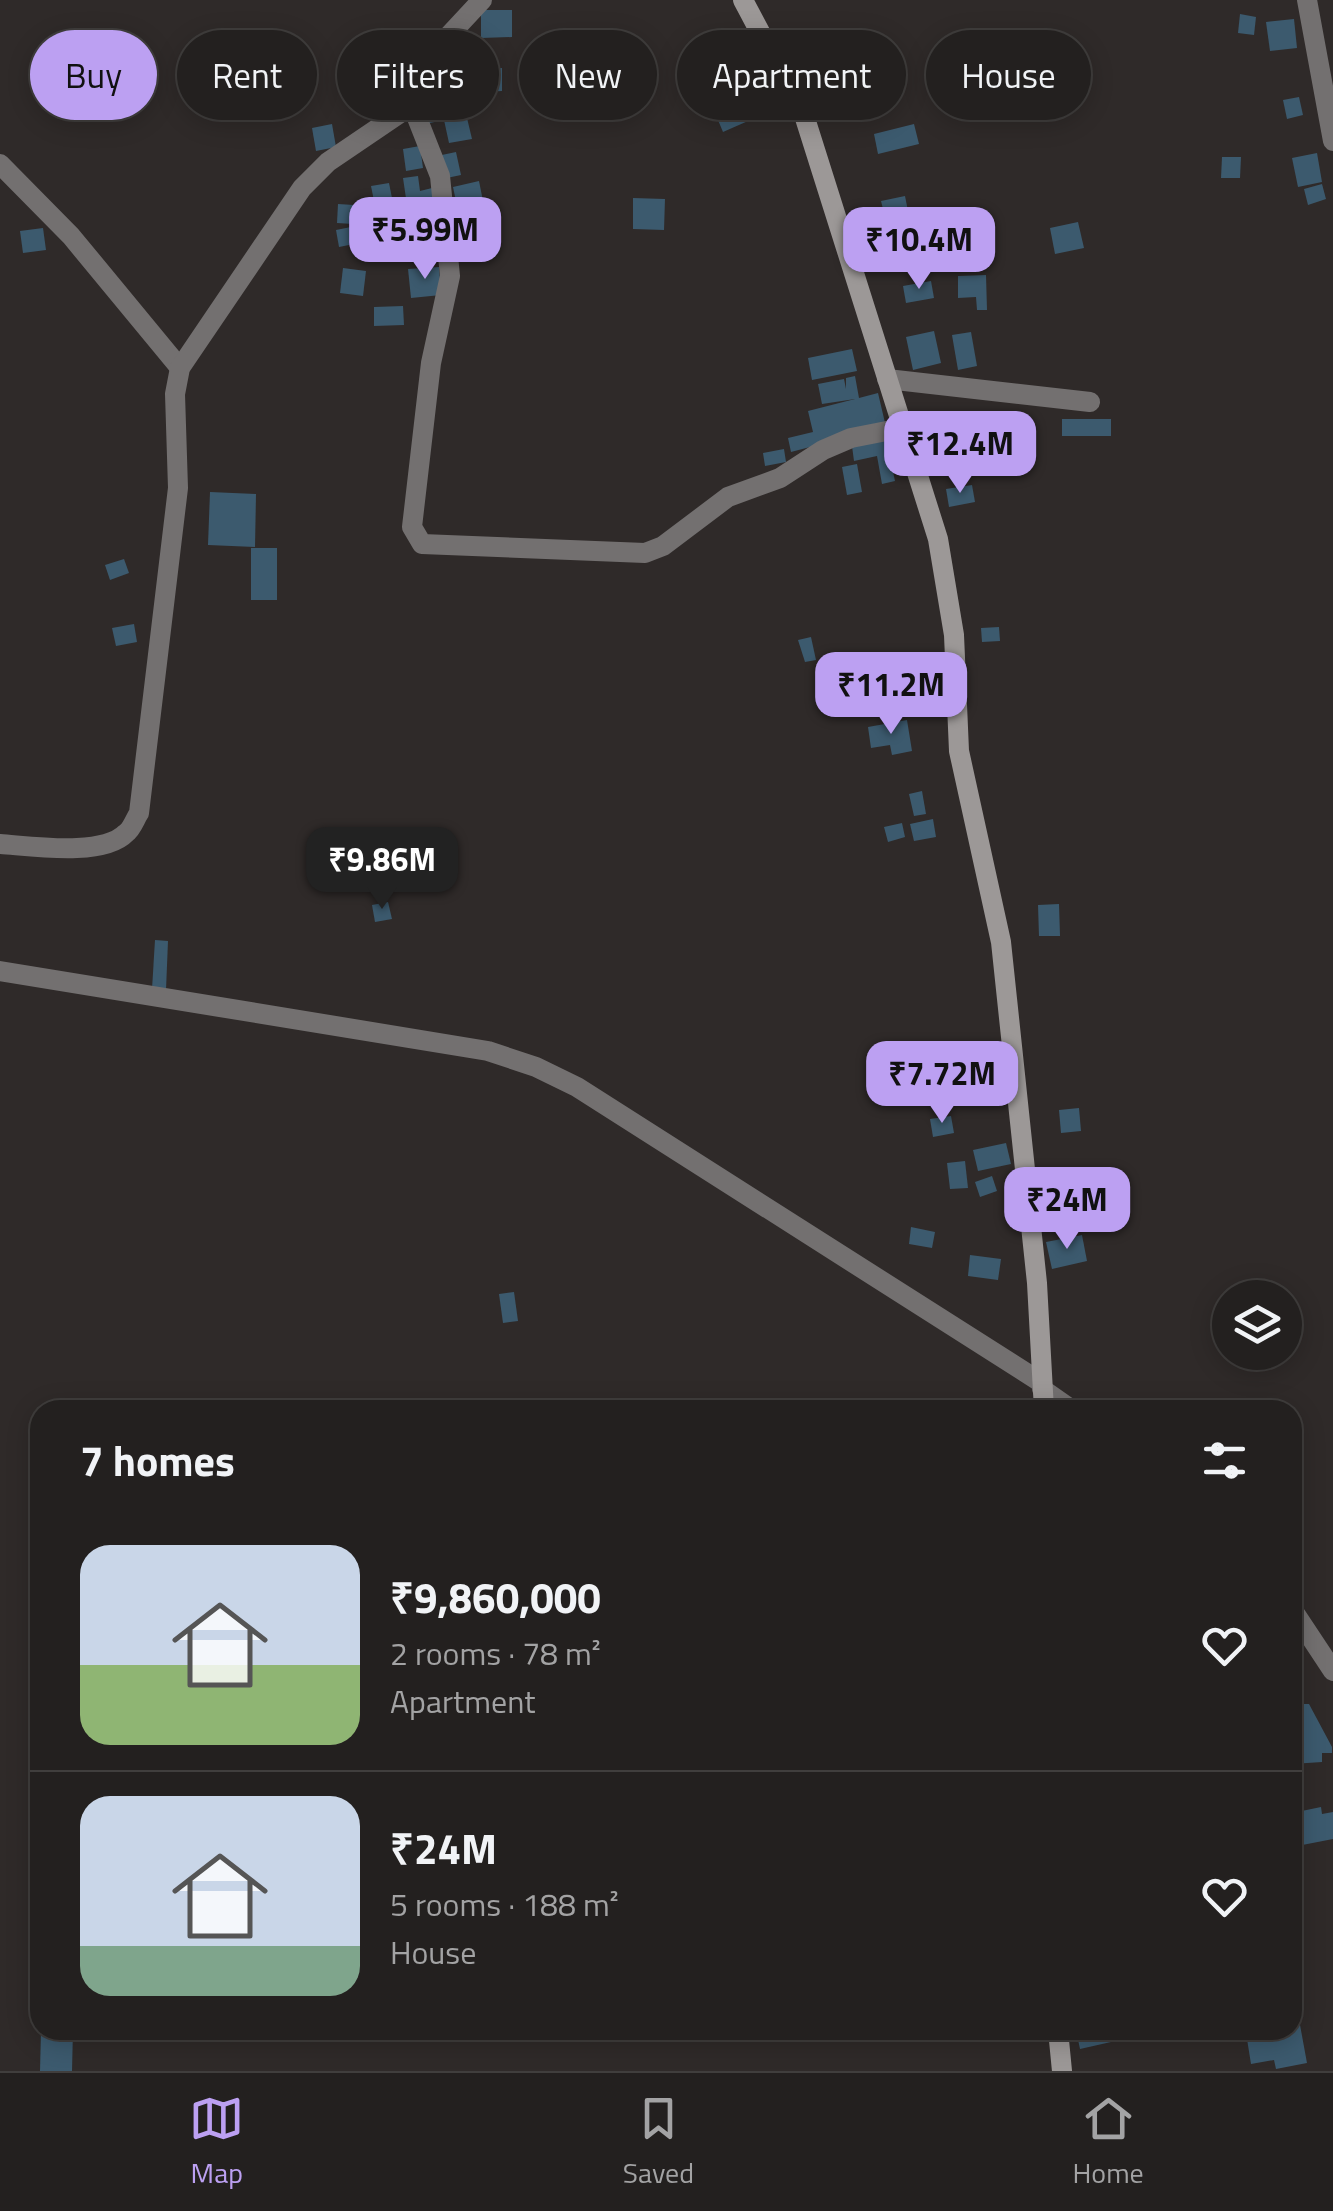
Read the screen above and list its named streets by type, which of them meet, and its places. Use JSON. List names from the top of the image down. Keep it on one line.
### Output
{"page":{"chip":["Buy","Rent","Filters","New","Apartment","House"],"price":["₹5.99M","₹10.4M","₹12.4M","₹11.2M","₹9.86M","₹7.72M","₹24M"],"heading":"7 homes","list":[{"name":"₹9,860,000","note":"2 rooms · 78 m² · Apartment"},{"name":"₹24M","note":"5 rooms · 188 m² · House"}],"tabs":["Map","Saved","Home"]}}
